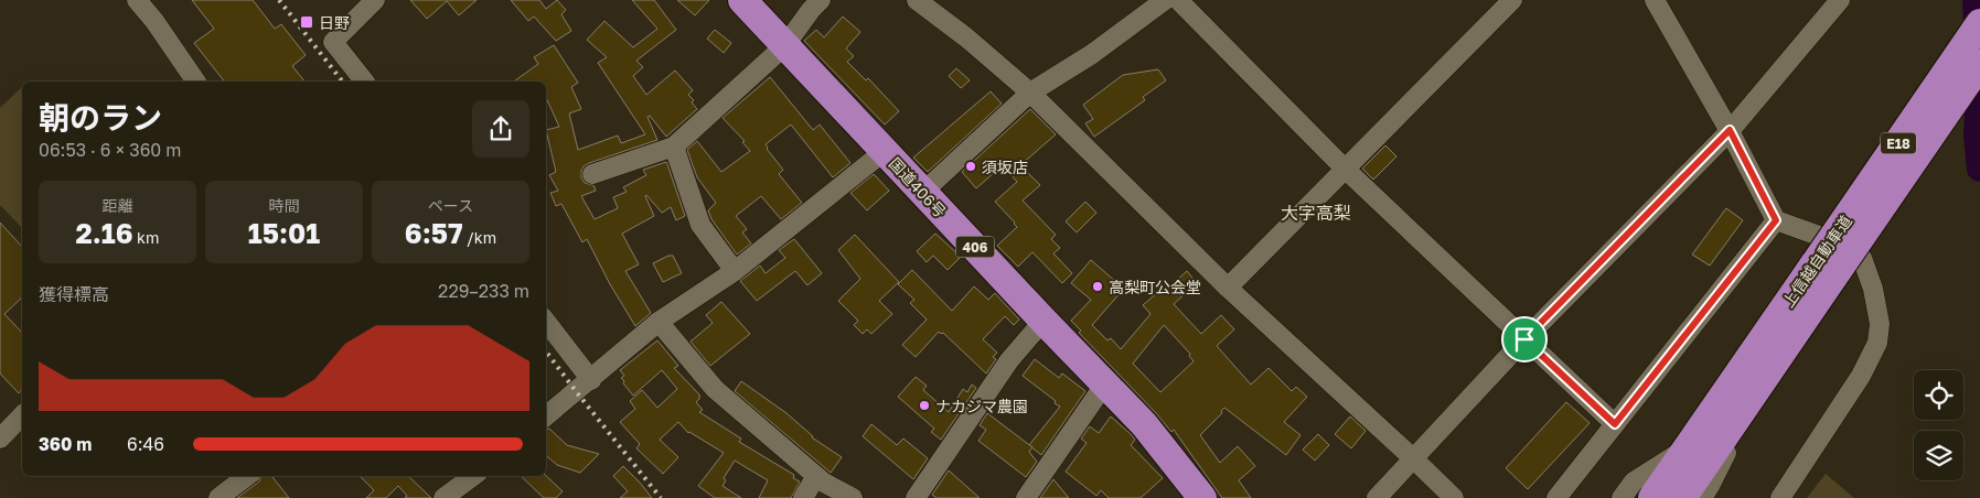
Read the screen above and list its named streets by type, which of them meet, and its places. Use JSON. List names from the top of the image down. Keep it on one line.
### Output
{"streets":{"highway":["E18","国道406号","406","上信越自動車道"]},"districts":["大字高梨"],"places":{"transit":["日野"],"other":["須坂店","高梨町公会堂","ナカジマ農園"]},"page":{"heading":["朝のラン","06:53 · 6 × 360 m"],"stats":[["距離","2.16 km"],["時間","15:01"],["ペース","6:57 /km"]],"chart":["獲得標高","229–233 m"],"list":[{"name":"360 m","note":"6:46"}]}}
